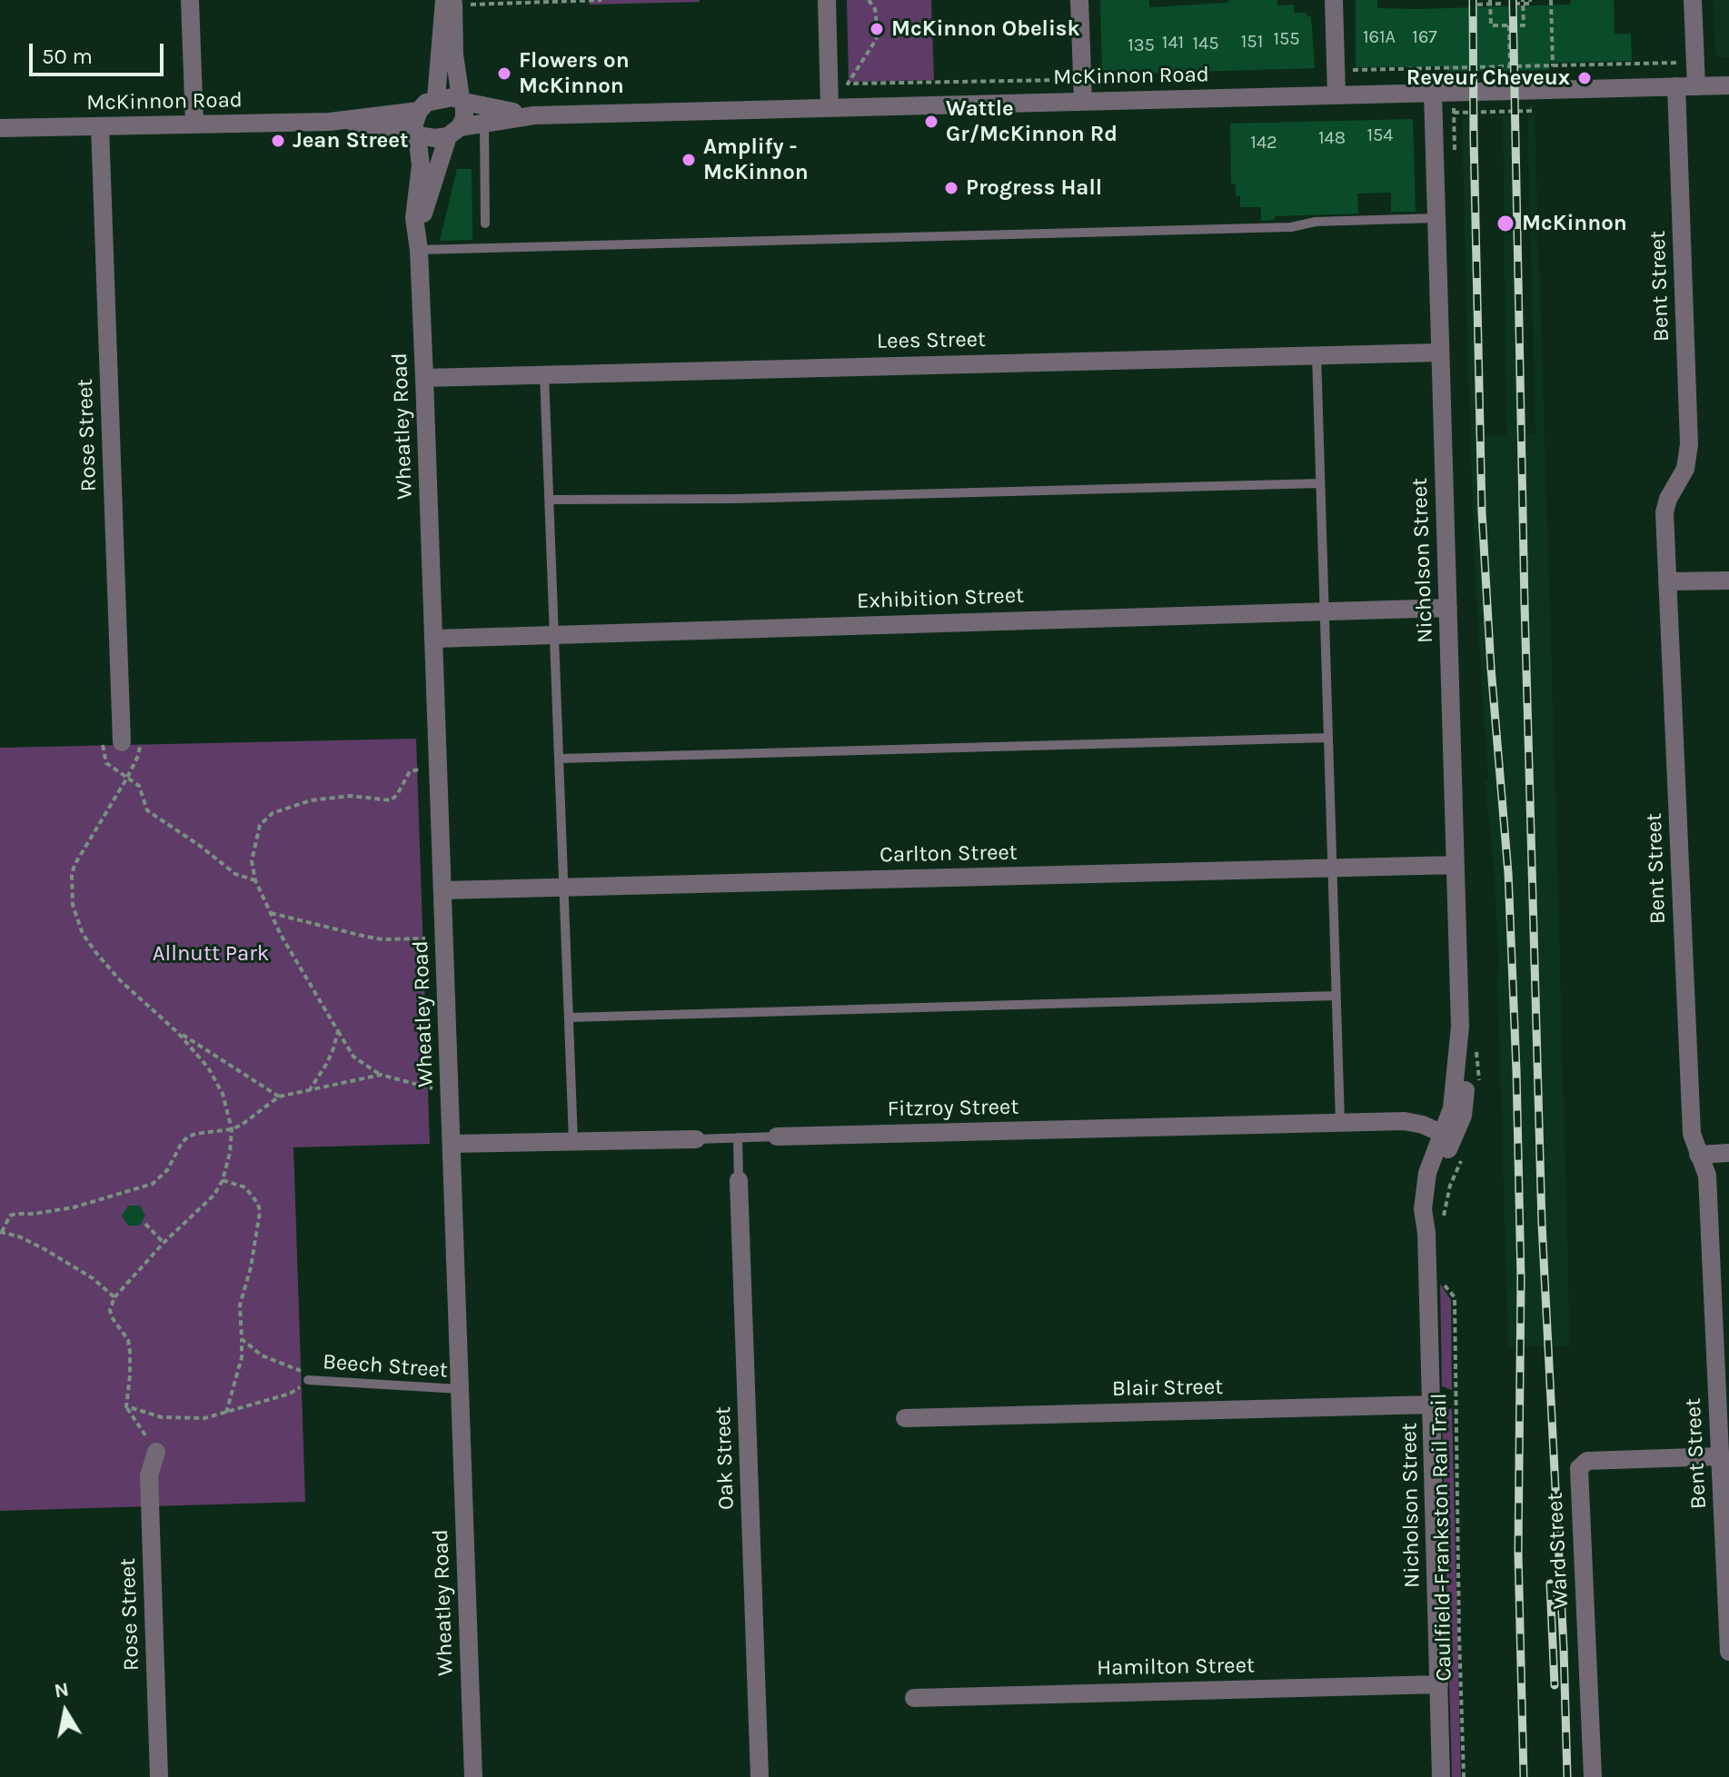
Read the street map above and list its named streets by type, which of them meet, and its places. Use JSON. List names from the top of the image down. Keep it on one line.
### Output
{"streets":{"street":["McKinnon Road","Bent Street","Lees Street","Wheatley Road","Rose Street","Nicholson Street","Exhibition Street","Carlton Street","Fitzroy Street","Blair Street","Oak Street","Ward Street","Hamilton Street"],"lane":["Beech Street"],"path":["Caulfield-Frankston Rail Trail"]},"crossings":[["McKinnon Road","Bent Street"],["McKinnon Road","Wheatley Road"],["McKinnon Road","Rose Street"],["McKinnon Road","Nicholson Street"],["Bent Street","Ward Street"],["Lees Street","Wheatley Road"],["Lees Street","Nicholson Street"],["Wheatley Road","Exhibition Street"],["Wheatley Road","Carlton Street"],["Wheatley Road","Fitzroy Street"],["Wheatley Road","Beech Street"],["Nicholson Street","Exhibition Street"],["Nicholson Street","Carlton Street"],["Nicholson Street","Fitzroy Street"],["Nicholson Street","Blair Street"],["Nicholson Street","Hamilton Street"],["Fitzroy Street","Oak Street"]],"parks":["Allnutt Park"],"places":["McKinnon Obelisk","Flowers on McKinnon","Reveur Cheveux","Wattle Gr/McKinnon Rd","Jean Street","Amplify - McKinnon","Progress Hall","McKinnon"],"house_numbers":["161A","167","155","151","141","145","135","154","148","142"],"scale_bar":"50 m","north":"top"}
